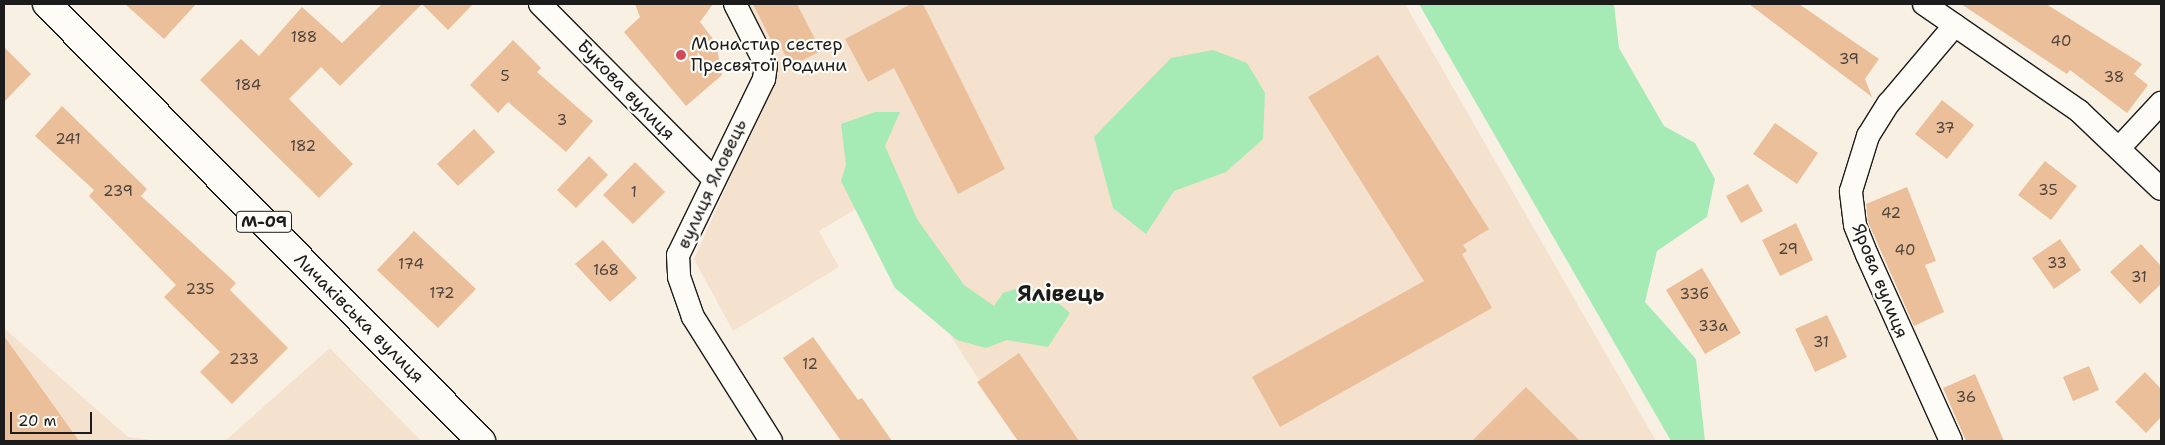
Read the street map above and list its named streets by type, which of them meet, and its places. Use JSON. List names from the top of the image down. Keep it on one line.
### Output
{"streets":{"main road":["М-09","Личаківська вулиця"],"street":["Букова вулиця","вулиця Яловець","Ярова вулиця"]},"crossings":[["Букова вулиця","вулиця Яловець"]],"districts":["Ялівець"],"places":["Монастир сестер Пресвятої Родини"],"house_numbers":["188","40","39","5","38","184","3","37","241","182","35","239","1","42","29","40","33","174","168","31","235","172","33б","33а","31","233","12","36"],"scale_bar":"20 m"}
